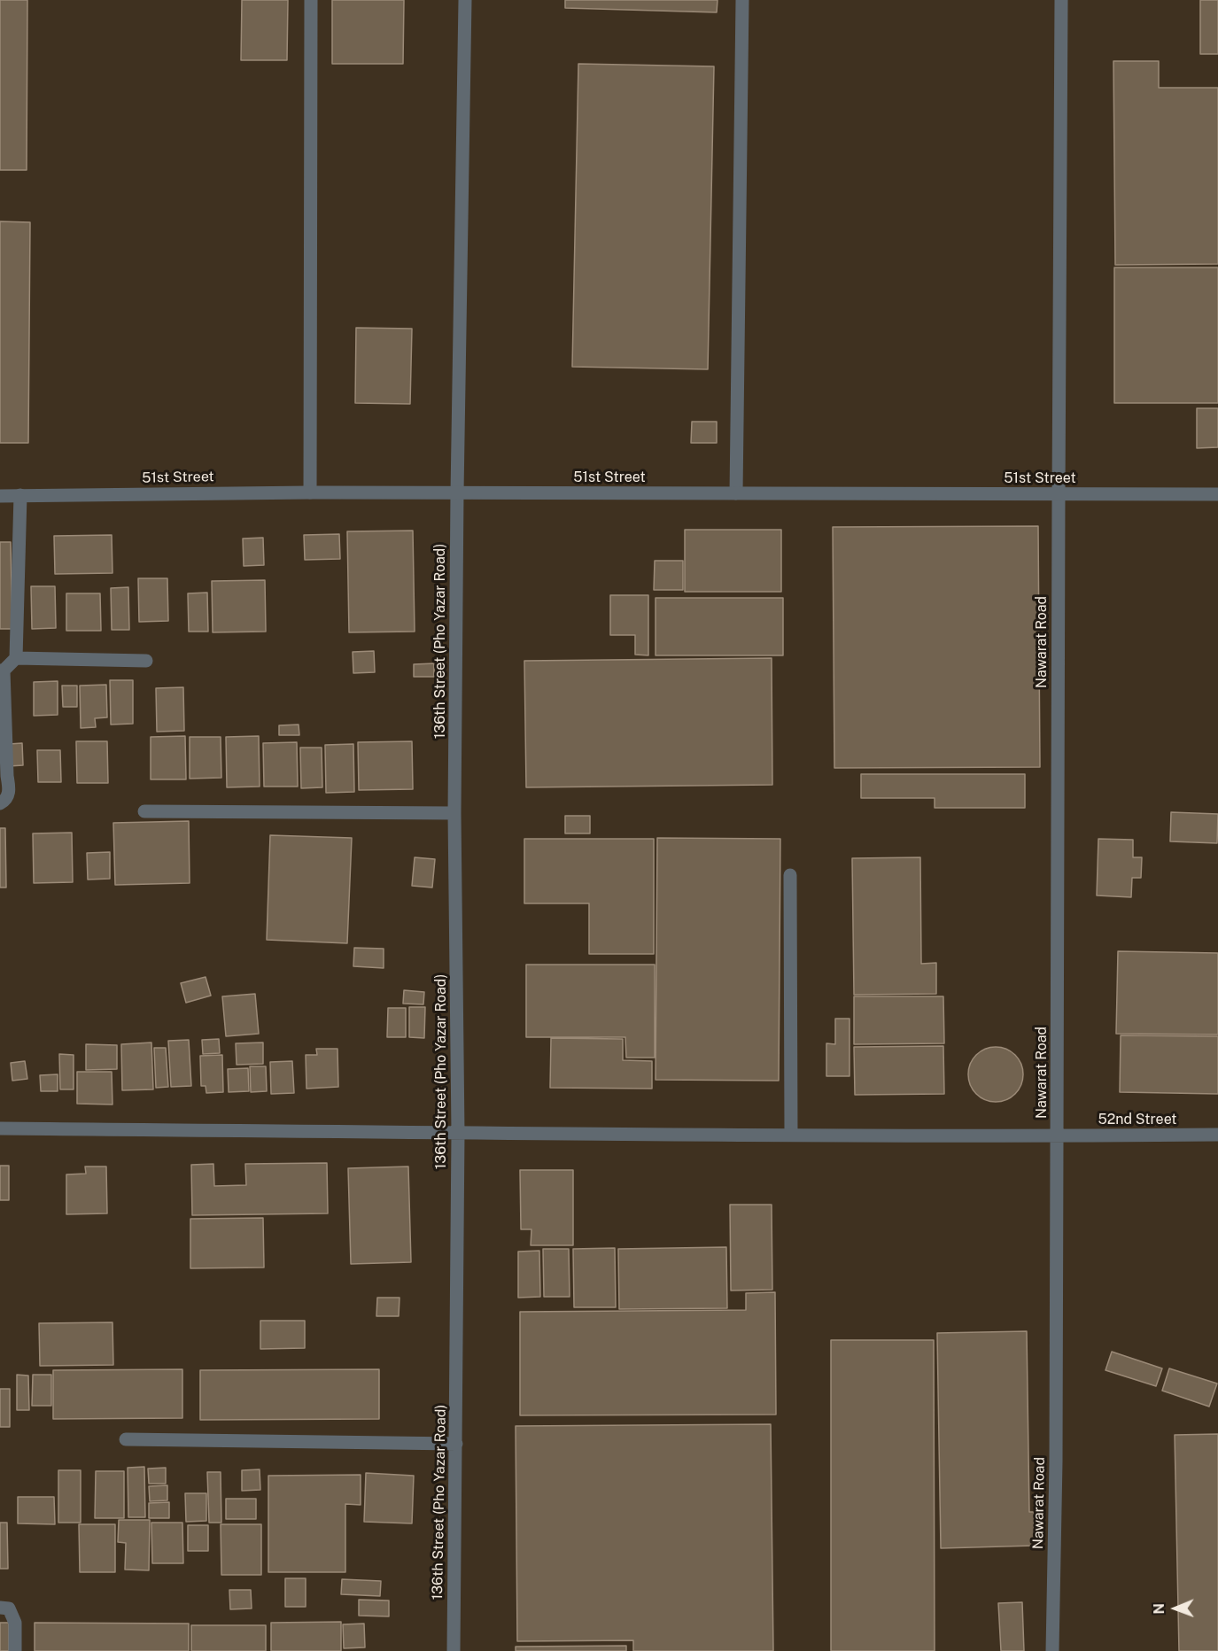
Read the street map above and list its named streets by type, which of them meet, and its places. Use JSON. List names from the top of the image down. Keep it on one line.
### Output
{"streets":{"street":["51st Street","136th Street (Pho Yazar Road)","Nawarat Road","52nd Street"]},"crossings":[["51st Street","136th Street (Pho Yazar Road)"],["51st Street","Nawarat Road"],["136th Street (Pho Yazar Road)","52nd Street"],["Nawarat Road","52nd Street"]],"north":"left"}
